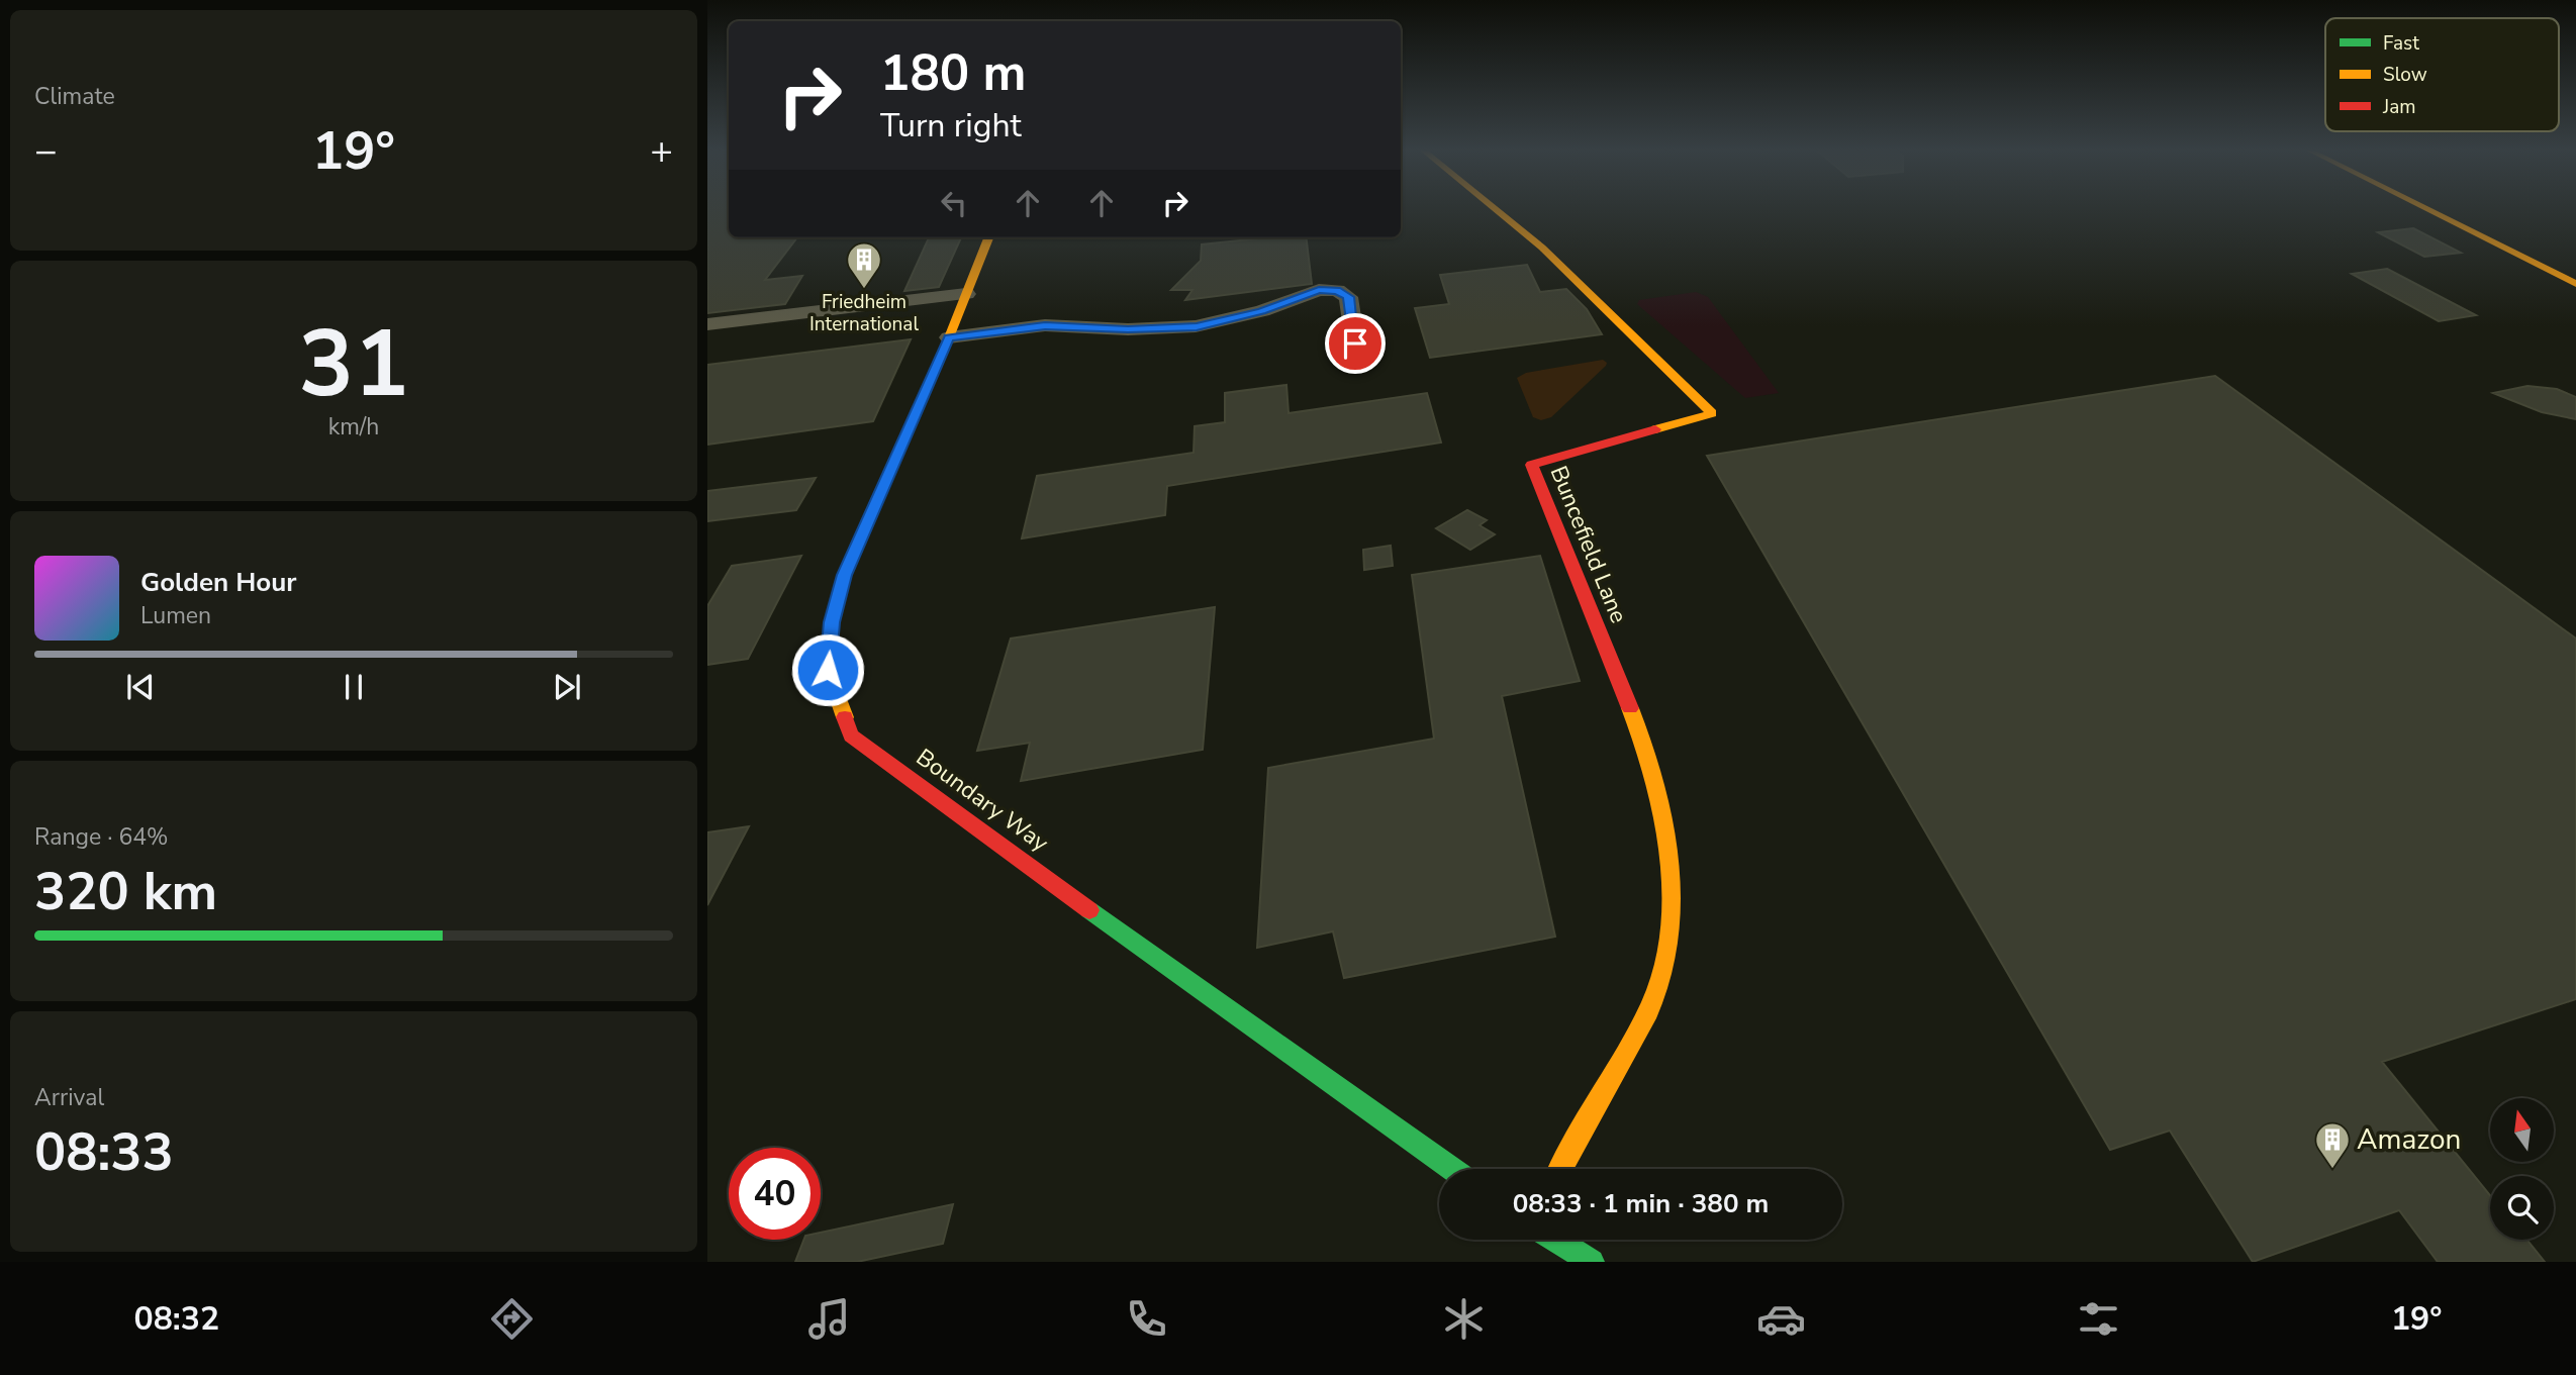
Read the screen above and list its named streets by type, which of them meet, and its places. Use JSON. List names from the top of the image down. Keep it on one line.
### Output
{"streets":{"street":["Buncefield Lane","Boundary Way"]},"places":{"building":["Friedheim International","Amazon"]},"legend":["Fast","Slow","Jam"],"north":"top","page":{"tile":["Climate",["31","km/h"],["Range · 64%","320 km"],["Arrival","08:33"]],"turn":["180 m","Turn right"],"heat":["−","19°","+"],"song":["Golden Hour","Lumen"],"limit":"40","trip":"08:33 · 1 min · 380 m","tabs":["08:32","19°"]}}
